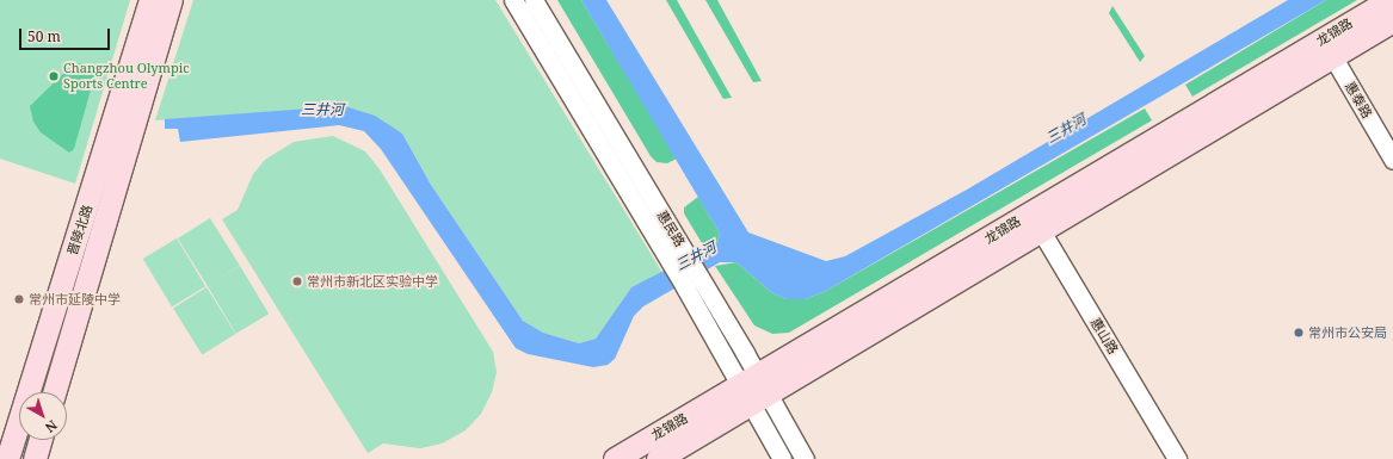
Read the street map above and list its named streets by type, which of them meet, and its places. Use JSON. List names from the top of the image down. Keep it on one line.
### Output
{"streets":{"main road":["龙锦路","晋陵北路"],"street":["惠泰路","惠民路","惠山路"]},"crossings":[["龙锦路","惠泰路"],["龙锦路","惠民路"],["龙锦路","惠山路"]],"water":["三井河"],"places":["Changzhou Olympic Sports Centre","常州市新北区实验中学","常州市延陵中学","常州市公安局"],"scale_bar":"50 m","north":"bottom right"}
